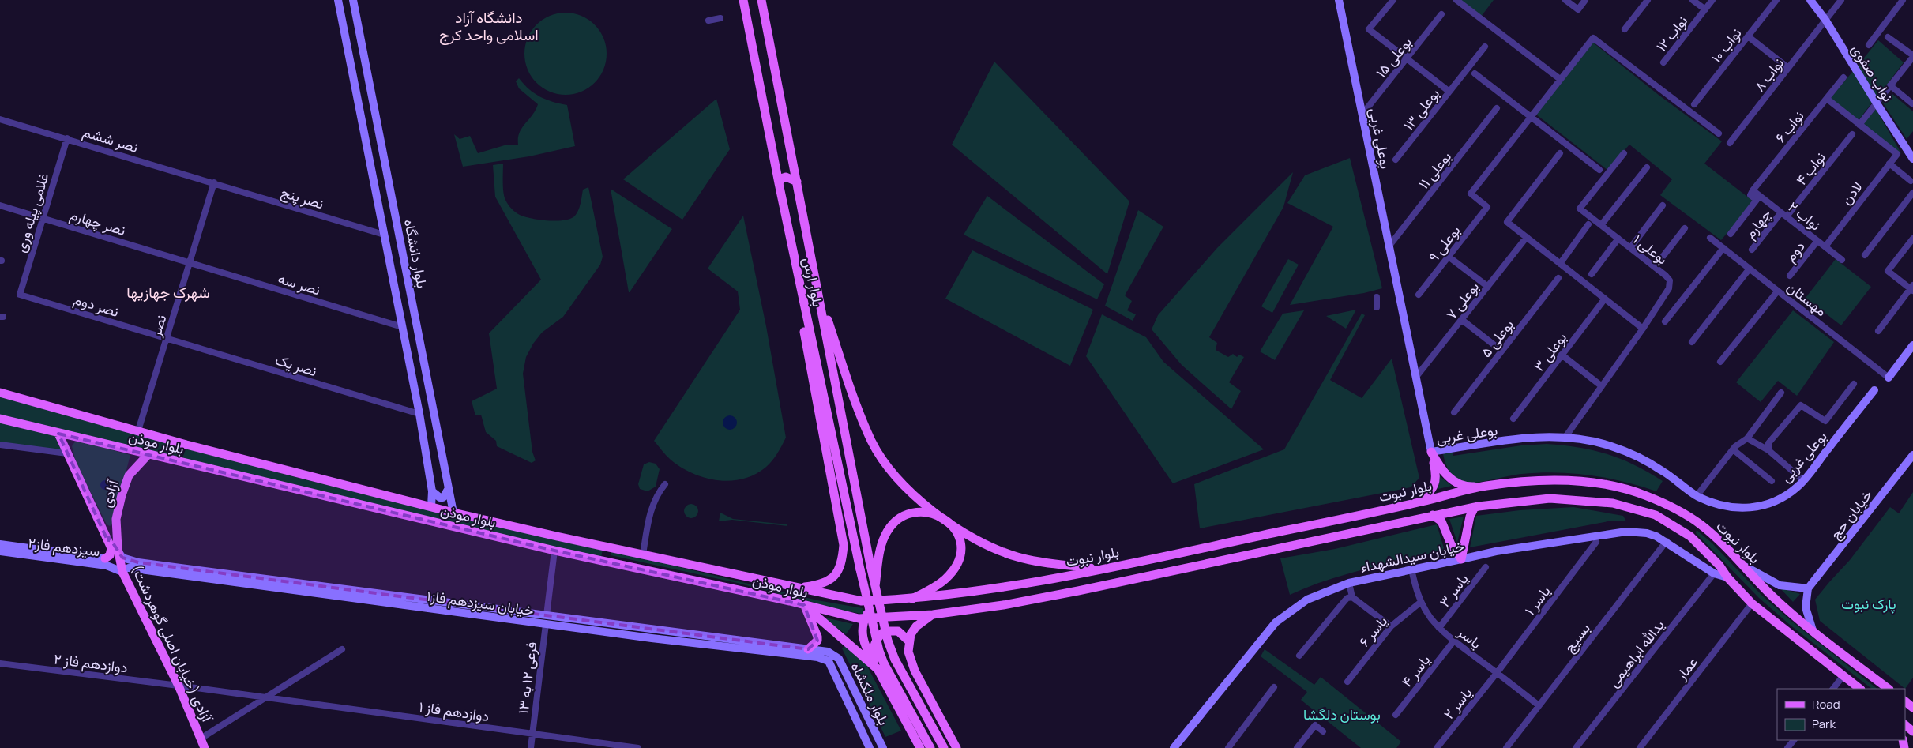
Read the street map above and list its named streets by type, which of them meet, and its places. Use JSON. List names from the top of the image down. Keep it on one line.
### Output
{"streets":{"main road":["بلوار ارس","بلوار موذن","بلوار نبوت","آزادی","آزادی (خیابان اصلی گوهردشت)"],"street":["نواب ۱۲","نواب ۱۰","بوعلی ۱۵","نواب صفوی","نواب ۸","بوعلی ۱۳","نواب ۶","بوعلی غربی","نصر ششم","نواب ۴","بوعلی ۱۱","لادن","نصر پنج","غلامی پیله وری","نواب ۲","نصر چهارم","چهارم","بوعلی ۹","بوعلی ۱","دوم","بلوار دانشگاه","نصر سه","مهستان","بوعلی ۷","نصر دوم","نصر","بوعلی ۵","بوعلی ۳","نصر یک","خیابان حج","سیزدهم فاز۲","خیابان سیدالشهداء","یاسر ۳","یاسر ۱","خیابان سیزدهم فاز۱","یاسر ۶","یاسر","بسیج","یدالله ابراهیمی","دوازدهم فاز ۲","عمار","یاسر ۴","فرعی ۱۲ به ۱۳","بلوار ملکشاه","یاسر ۲","دوازدهم فاز ۱"]},"crossings":[["بوعلی ۱۵","بوعلی غربی"],["نواب صفوی","نواب ۸"],["نواب ۶","نواب ۲"],["بوعلی غربی","بوعلی ۱۱"],["بوعلی غربی","بوعلی ۱"],["بوعلی غربی","بوعلی ۷"],["نصر ششم","نصر پنج"],["نصر ششم","غلامی پیله وری"],["نصر ششم","نصر"],["نواب ۴","نواب ۲"],["لادن","نواب ۲"],["نصر پنج","بلوار دانشگاه"],["نصر پنج","نصر"],["غلامی پیله وری","نصر چهارم"],["غلامی پیله وری","نصر دوم"],["نواب ۲","چهارم"],["نواب ۲","دوم"],["نصر چهارم","نصر سه"],["نصر چهارم","نصر"],["بلوار دانشگاه","نصر سه"],["بلوار دانشگاه","نصر یک"],["بلوار دانشگاه","بلوار موذن"],["نصر سه","نصر"],["نصر دوم","نصر"],["نصر دوم","نصر یک"],["نصر","نصر یک"],["نصر","بلوار موذن"],["بلوار موذن","بلوار نبوت"],["بلوار موذن","آزادی"],["آزادی","خیابان سیزدهم فاز۱"],["آزادی","آزادی (خیابان اصلی گوهردشت)"],["سیزدهم فاز۲","خیابان سیزدهم فاز۱"],["سیزدهم فاز۲","آزادی (خیابان اصلی گوهردشت)"],["خیابان سیدالشهداء","یاسر"],["خیابان سیدالشهداء","بسیج"],["خیابان سیدالشهداء","یدالله ابراهیمی"],["یاسر ۳","یاسر"],["یاسر ۱","یاسر"],["یاسر ۱","یاسر ۲"],["خیابان سیزدهم فاز۱","آزادی (خیابان اصلی گوهردشت)"],["خیابان سیزدهم فاز۱","فرعی ۱۲ به ۱۳"],["خیابان سیزدهم فاز۱","بلوار ملکشاه"],["یاسر ۶","یاسر"],["یاسر","بسیج"],["یاسر","یاسر ۴"],["یاسر","یاسر ۲"],["آزادی (خیابان اصلی گوهردشت)","دوازدهم فاز ۲"],["آزادی (خیابان اصلی گوهردشت)","دوازدهم فاز ۱"],["دوازدهم فاز ۲","دوازدهم فاز ۱"],["فرعی ۱۲ به ۱۳","دوازدهم فاز ۱"]],"districts":["دانشگاه آزاد اسلامی واحد کرج","شهرک جهازیها"],"parks":["پارک نبوت","بوستان دلگشا"],"legend":["Road","Park"]}
